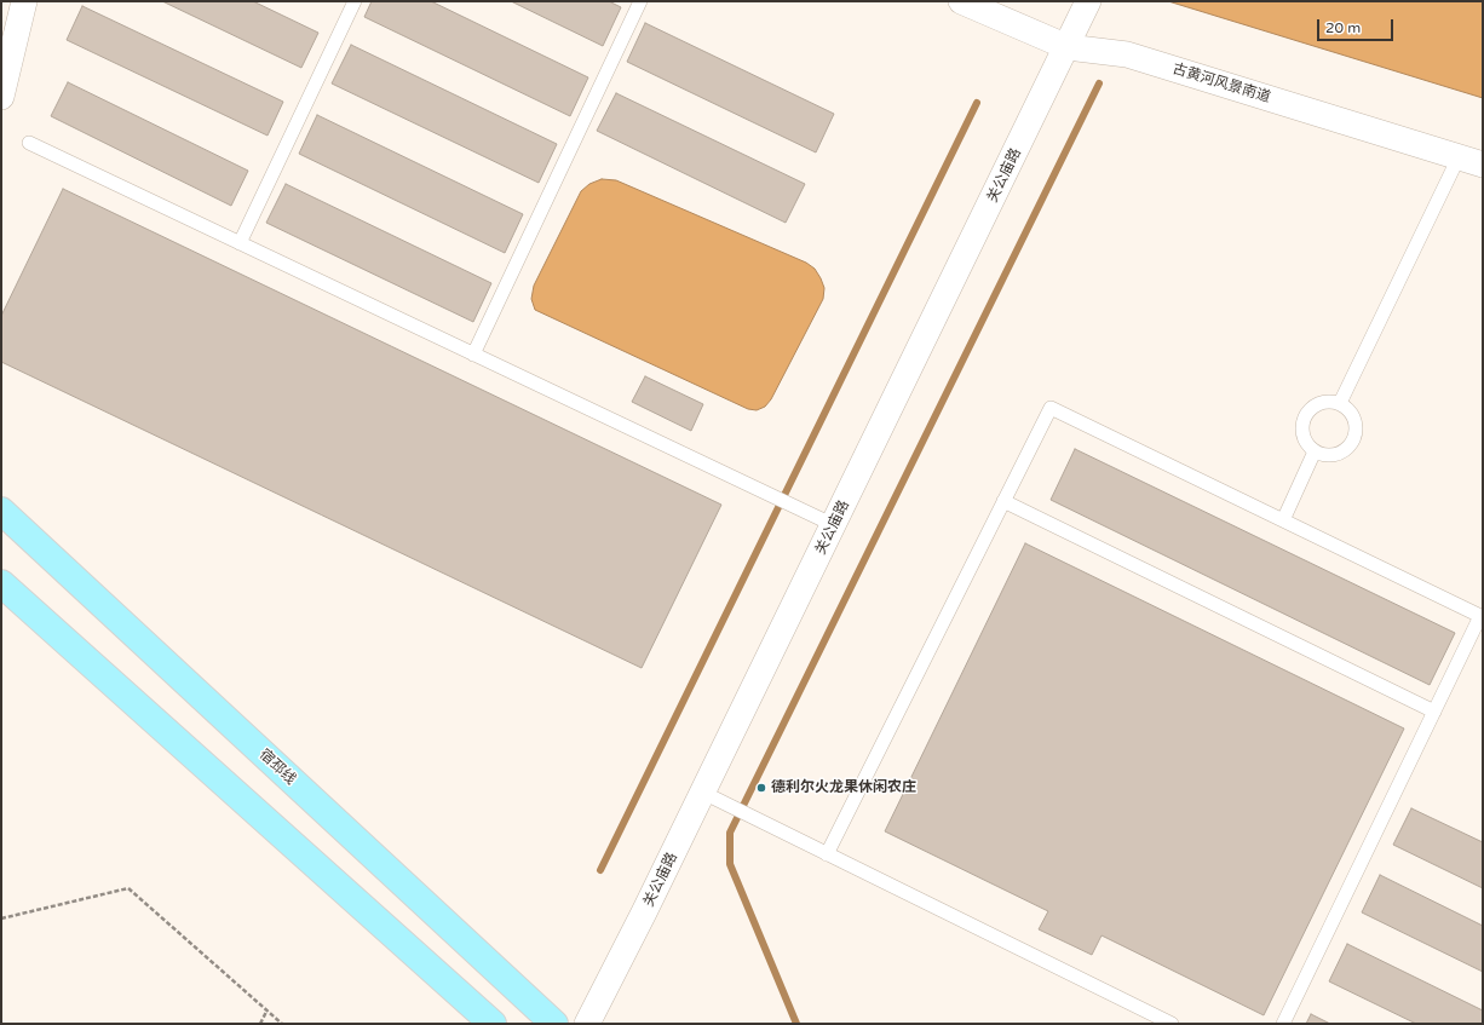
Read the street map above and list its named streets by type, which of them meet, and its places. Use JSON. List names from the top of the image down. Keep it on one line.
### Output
{"streets":{"main road":["宿邳线"],"street":["古黄河风景南道","关公庙路"]},"crossings":[["古黄河风景南道","关公庙路"]],"places":["德利尔火龙果休闲农庄"],"scale_bar":"20 m"}
